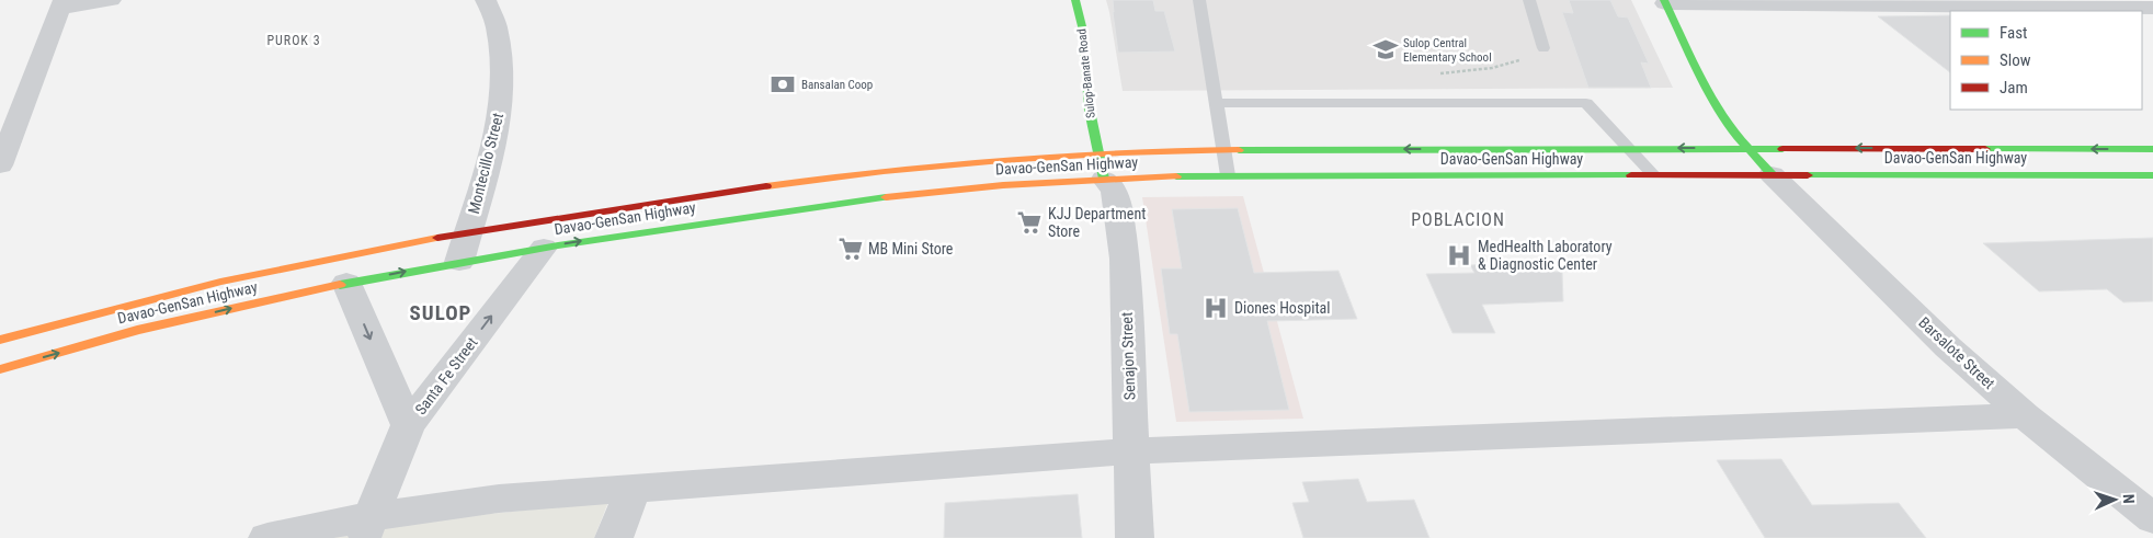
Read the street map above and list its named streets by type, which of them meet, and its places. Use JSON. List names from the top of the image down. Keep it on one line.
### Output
{"streets":{"main road":["Sulop-Banate Road","Davao-GenSan Highway"],"street":["Montecillo Street","Barsalote Street","Senajon Street","Santa Fe Street"]},"crossings":[["Sulop-Banate Road","Davao-GenSan Highway"],["Sulop-Banate Road","Senajon Street"],["Davao-GenSan Highway","Montecillo Street"],["Davao-GenSan Highway","Barsalote Street"],["Davao-GenSan Highway","Senajon Street"],["Davao-GenSan Highway","Santa Fe Street"]],"districts":["PUROK 3","POBLACION","SULOP"],"places":{"school or university":["Sulop Central Elementary School"],"bank":["Bansalan Coop"],"supermarket":["KJJ Department Store","MB Mini Store"],"hospital":["MedHealth Laboratory & Diagnostic Center","Diones Hospital"]},"legend":["Fast","Slow","Jam"],"north":"right"}
